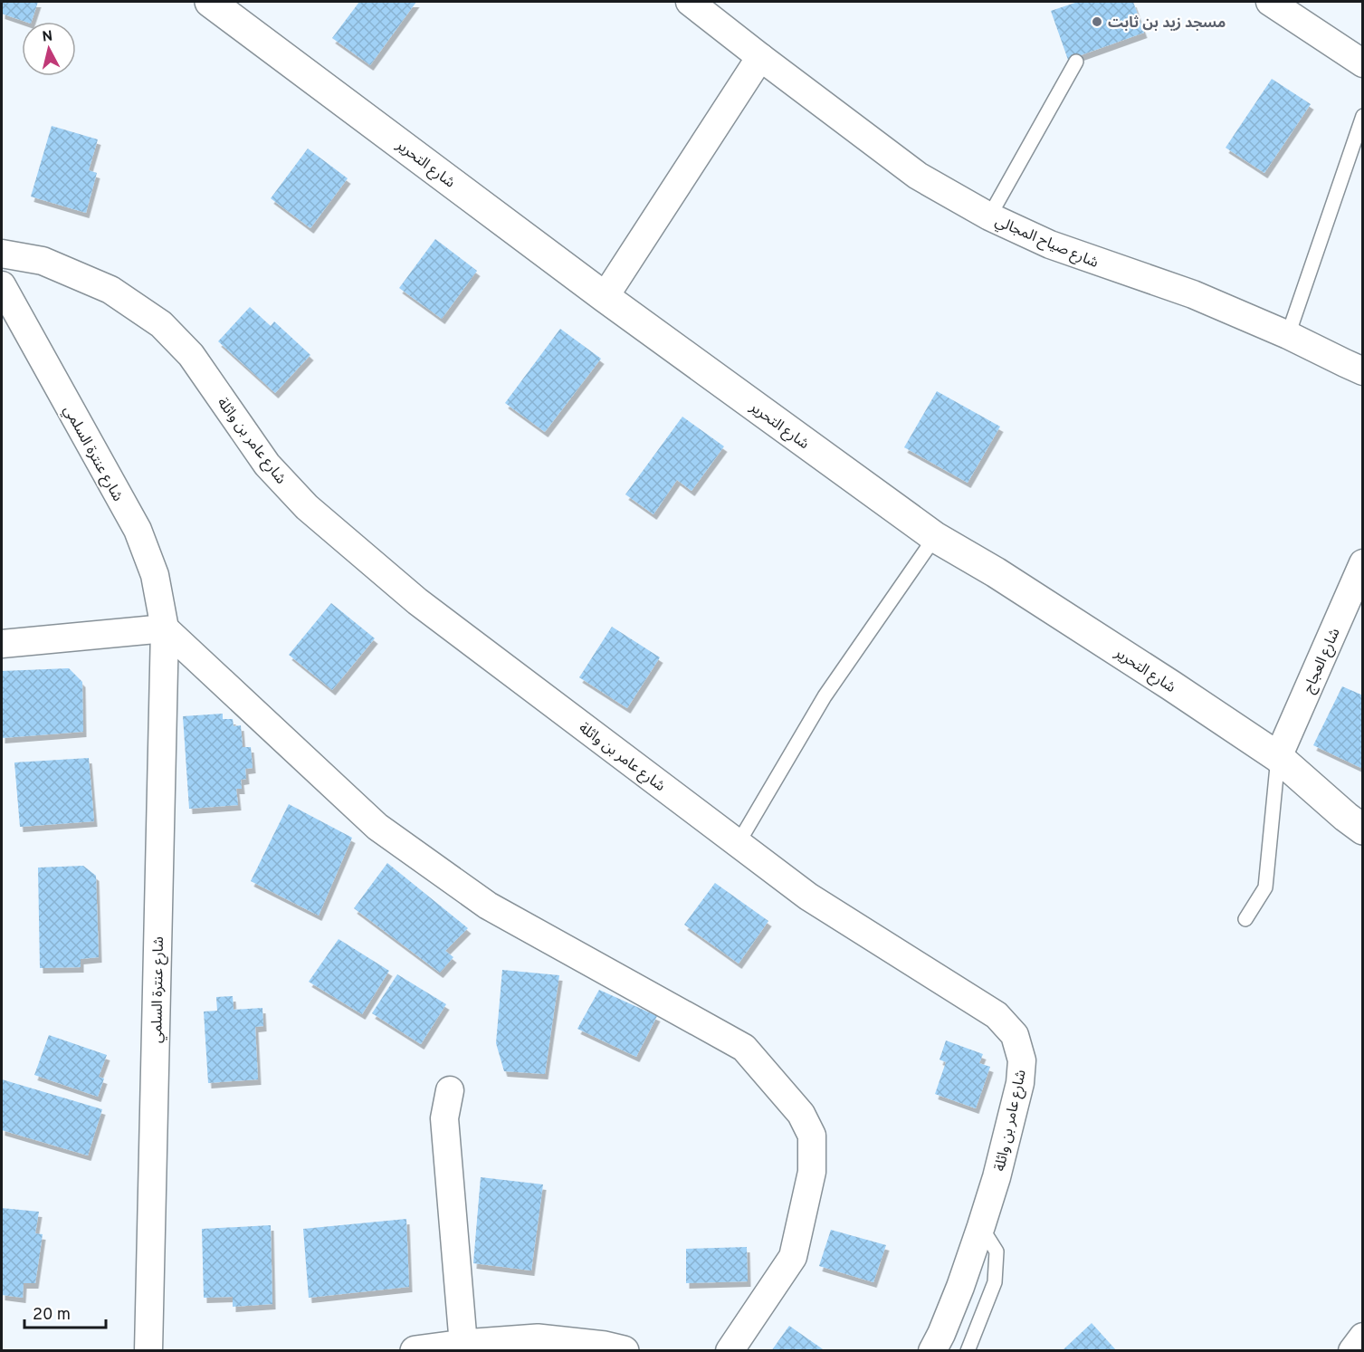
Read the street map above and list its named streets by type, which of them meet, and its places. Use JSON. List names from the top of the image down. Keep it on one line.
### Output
{"streets":{"street":["شارع التحرير","شارع صياح المجالي","شارع عامر بن واثلة","شارع عنترة السلمي","شارع العجاج"]},"crossings":[["شارع التحرير","شارع العجاج"]],"places":["مسجد زيد بن ثابت"],"scale_bar":"20 m","north":"top"}
